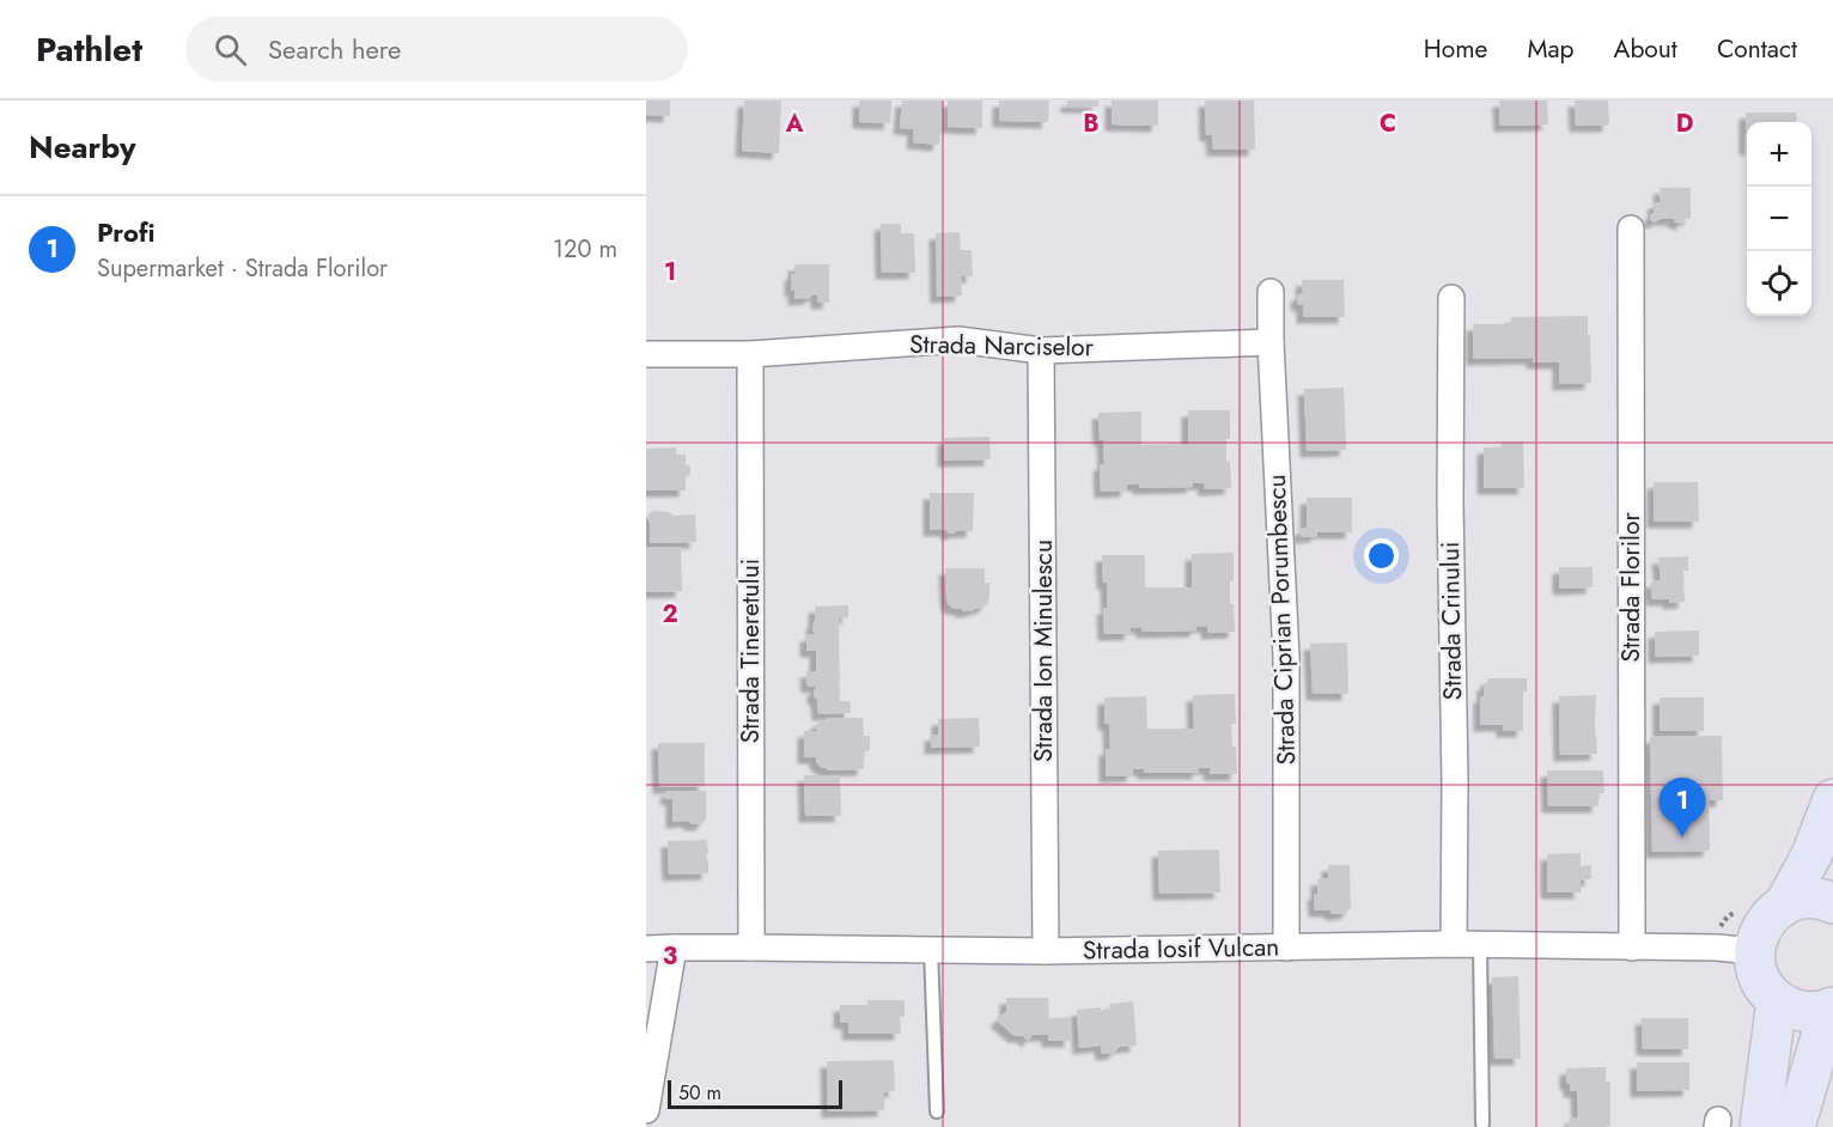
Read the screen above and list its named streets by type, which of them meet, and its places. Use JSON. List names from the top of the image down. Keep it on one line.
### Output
{"streets":{"street":["Strada Narciselor","Strada Florilor","Strada Ciprian Porumbescu","Strada Crinului","Strada Tineretului","Strada Ion Minulescu","Strada Iosif Vulcan"]},"crossings":[["Strada Narciselor","Strada Ciprian Porumbescu"],["Strada Narciselor","Strada Tineretului"],["Strada Narciselor","Strada Ion Minulescu"],["Strada Florilor","Strada Iosif Vulcan"],["Strada Ciprian Porumbescu","Strada Iosif Vulcan"],["Strada Crinului","Strada Iosif Vulcan"],["Strada Tineretului","Strada Iosif Vulcan"],["Strada Ion Minulescu","Strada Iosif Vulcan"]],"scale_bar":"50 m","page":{"header":"Pathlet","search":"Search here","nav":["Home","Map","About","Contact"],"heading":"Nearby","map_buttons":["+","−"],"list":[{"mark":"1","name":"Profi","note":"Supermarket · Strada Florilor","value":"120 m"}],"pins":"1","scale":"50 m"},"grid":{"columns":["A","B","C","D"],"rows":["1","2","3"]}}
